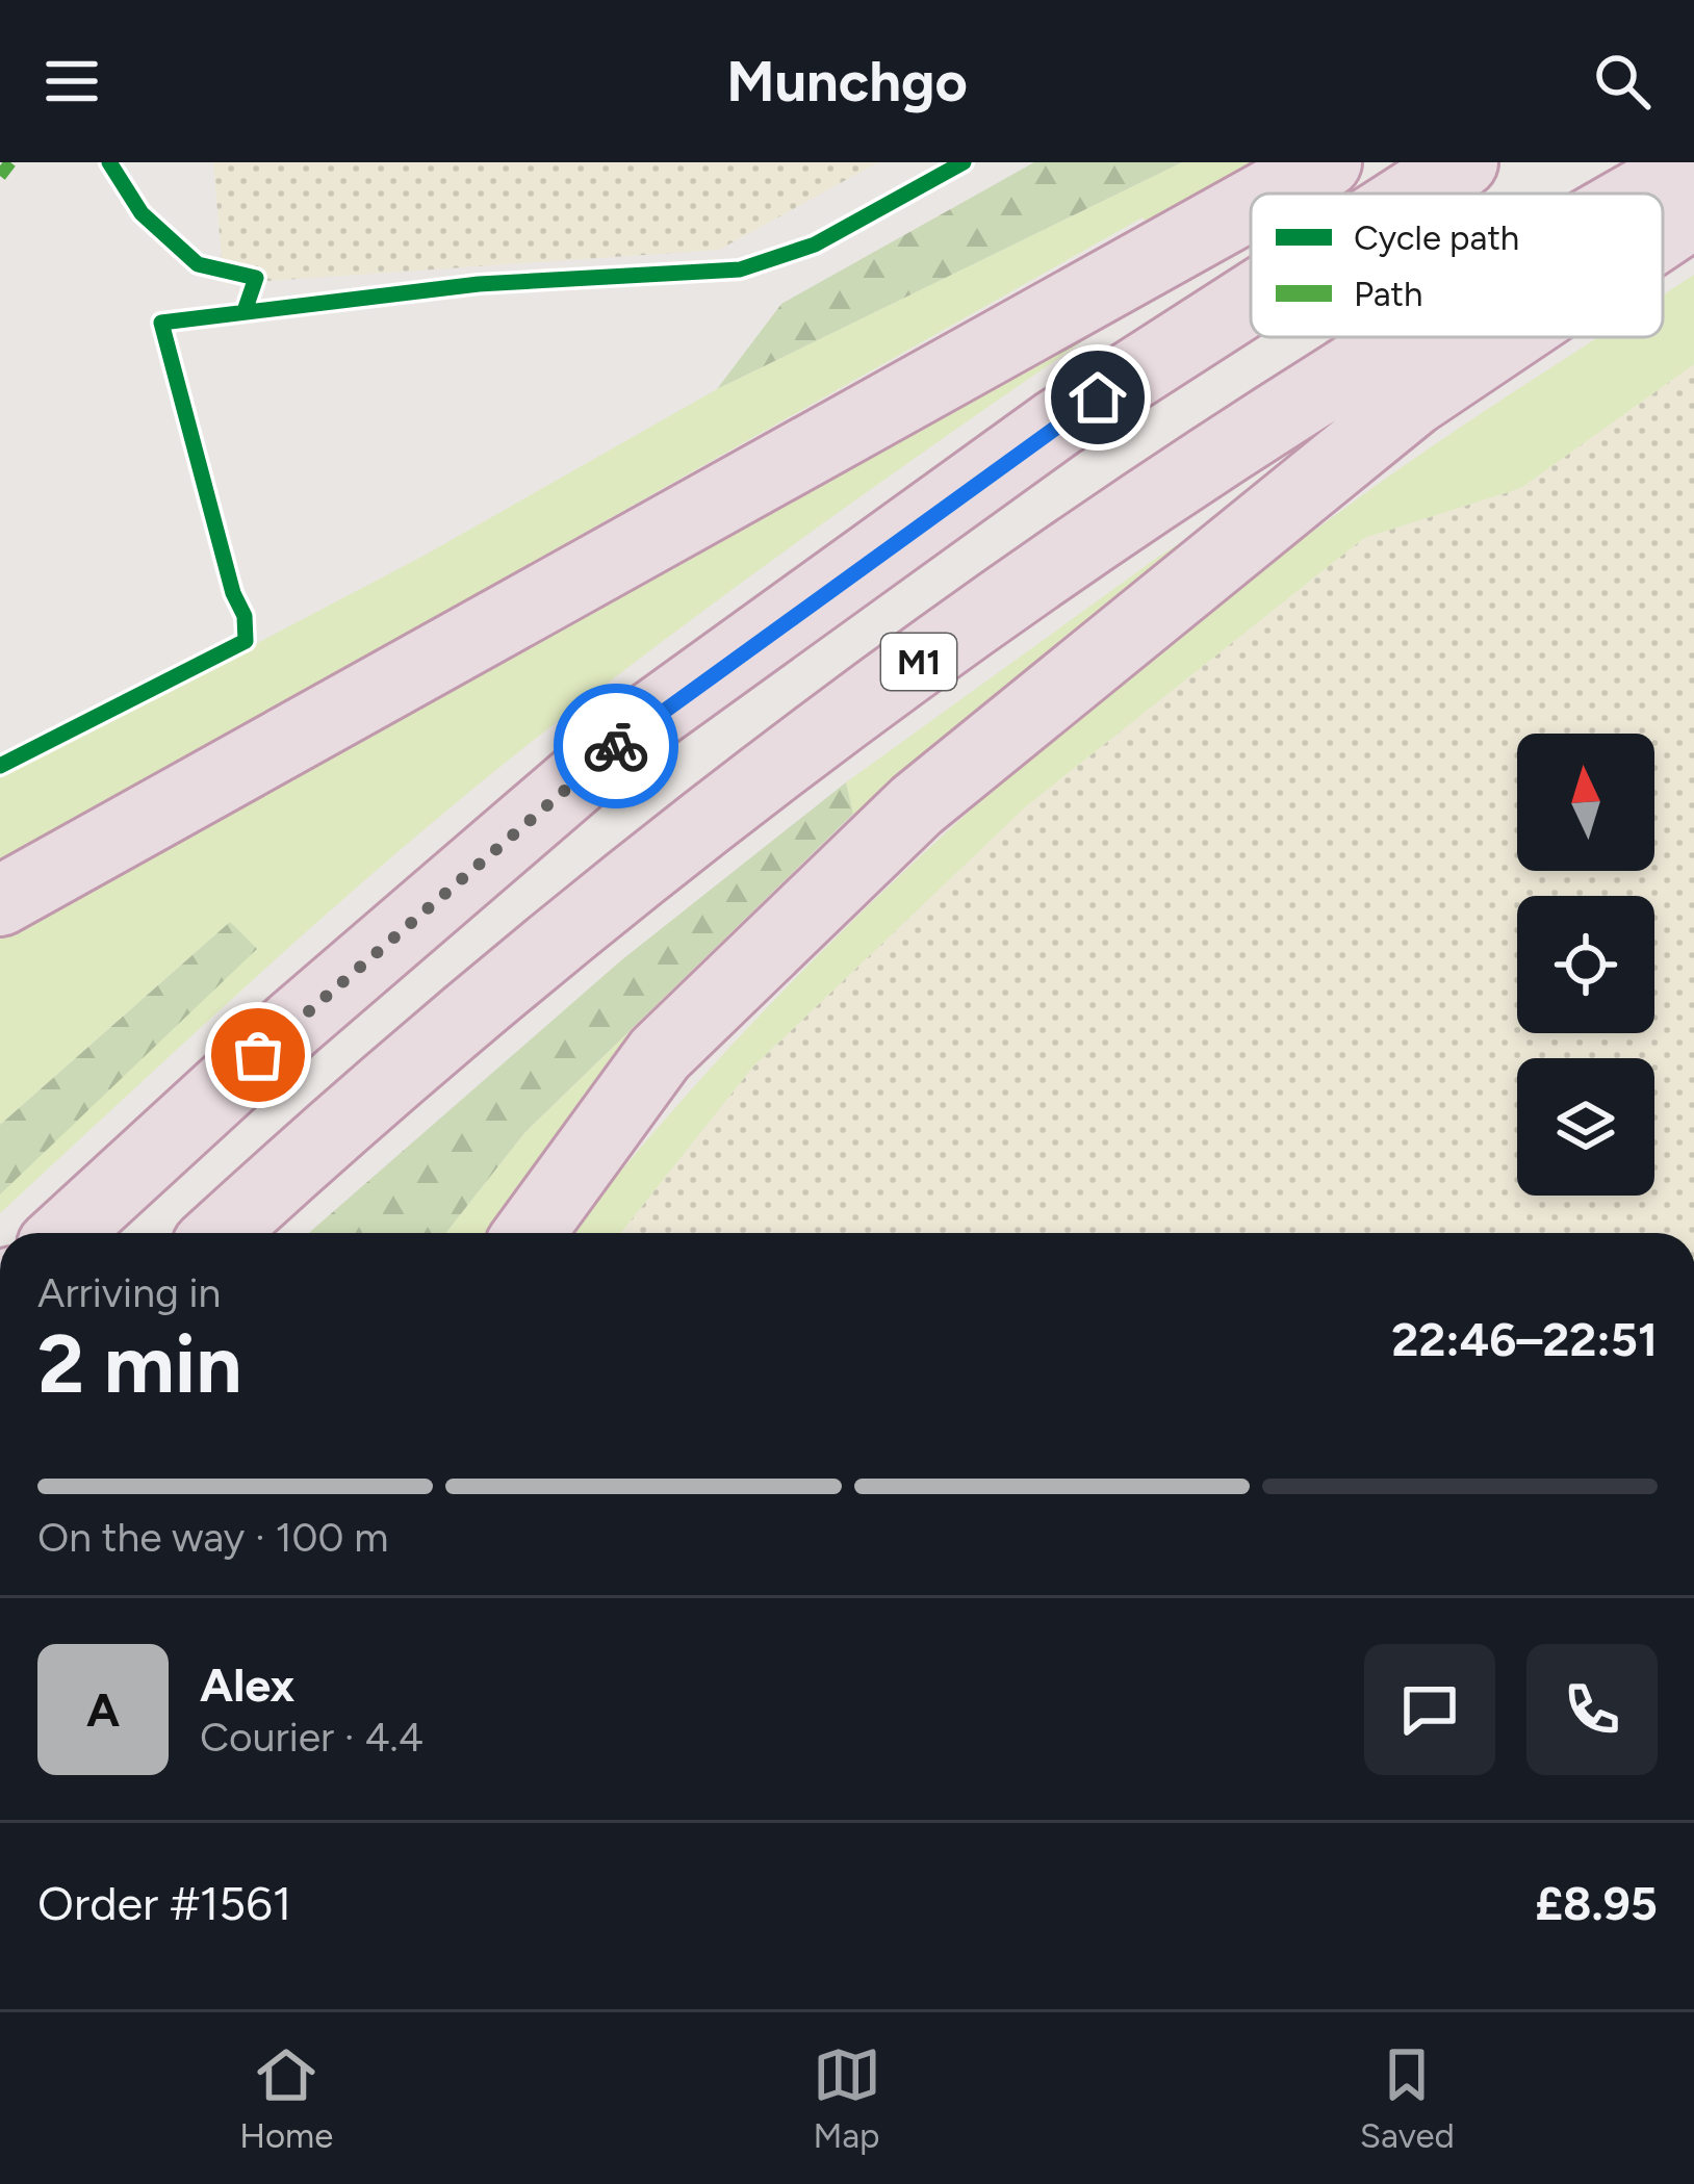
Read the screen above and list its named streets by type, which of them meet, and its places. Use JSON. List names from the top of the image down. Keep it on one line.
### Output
{"streets":{"highway":["M1"]},"legend":["Cycle path","Path"],"north":"top","page":{"header":"Munchgo","heading":["2 min","Arriving in","22:46–22:51"],"panel":["Alex","Courier · 4.4","Order #1561","£8.95"],"bar":"On the way · 100 m","round":"A","tabs":["Home","Map","Saved"]}}
